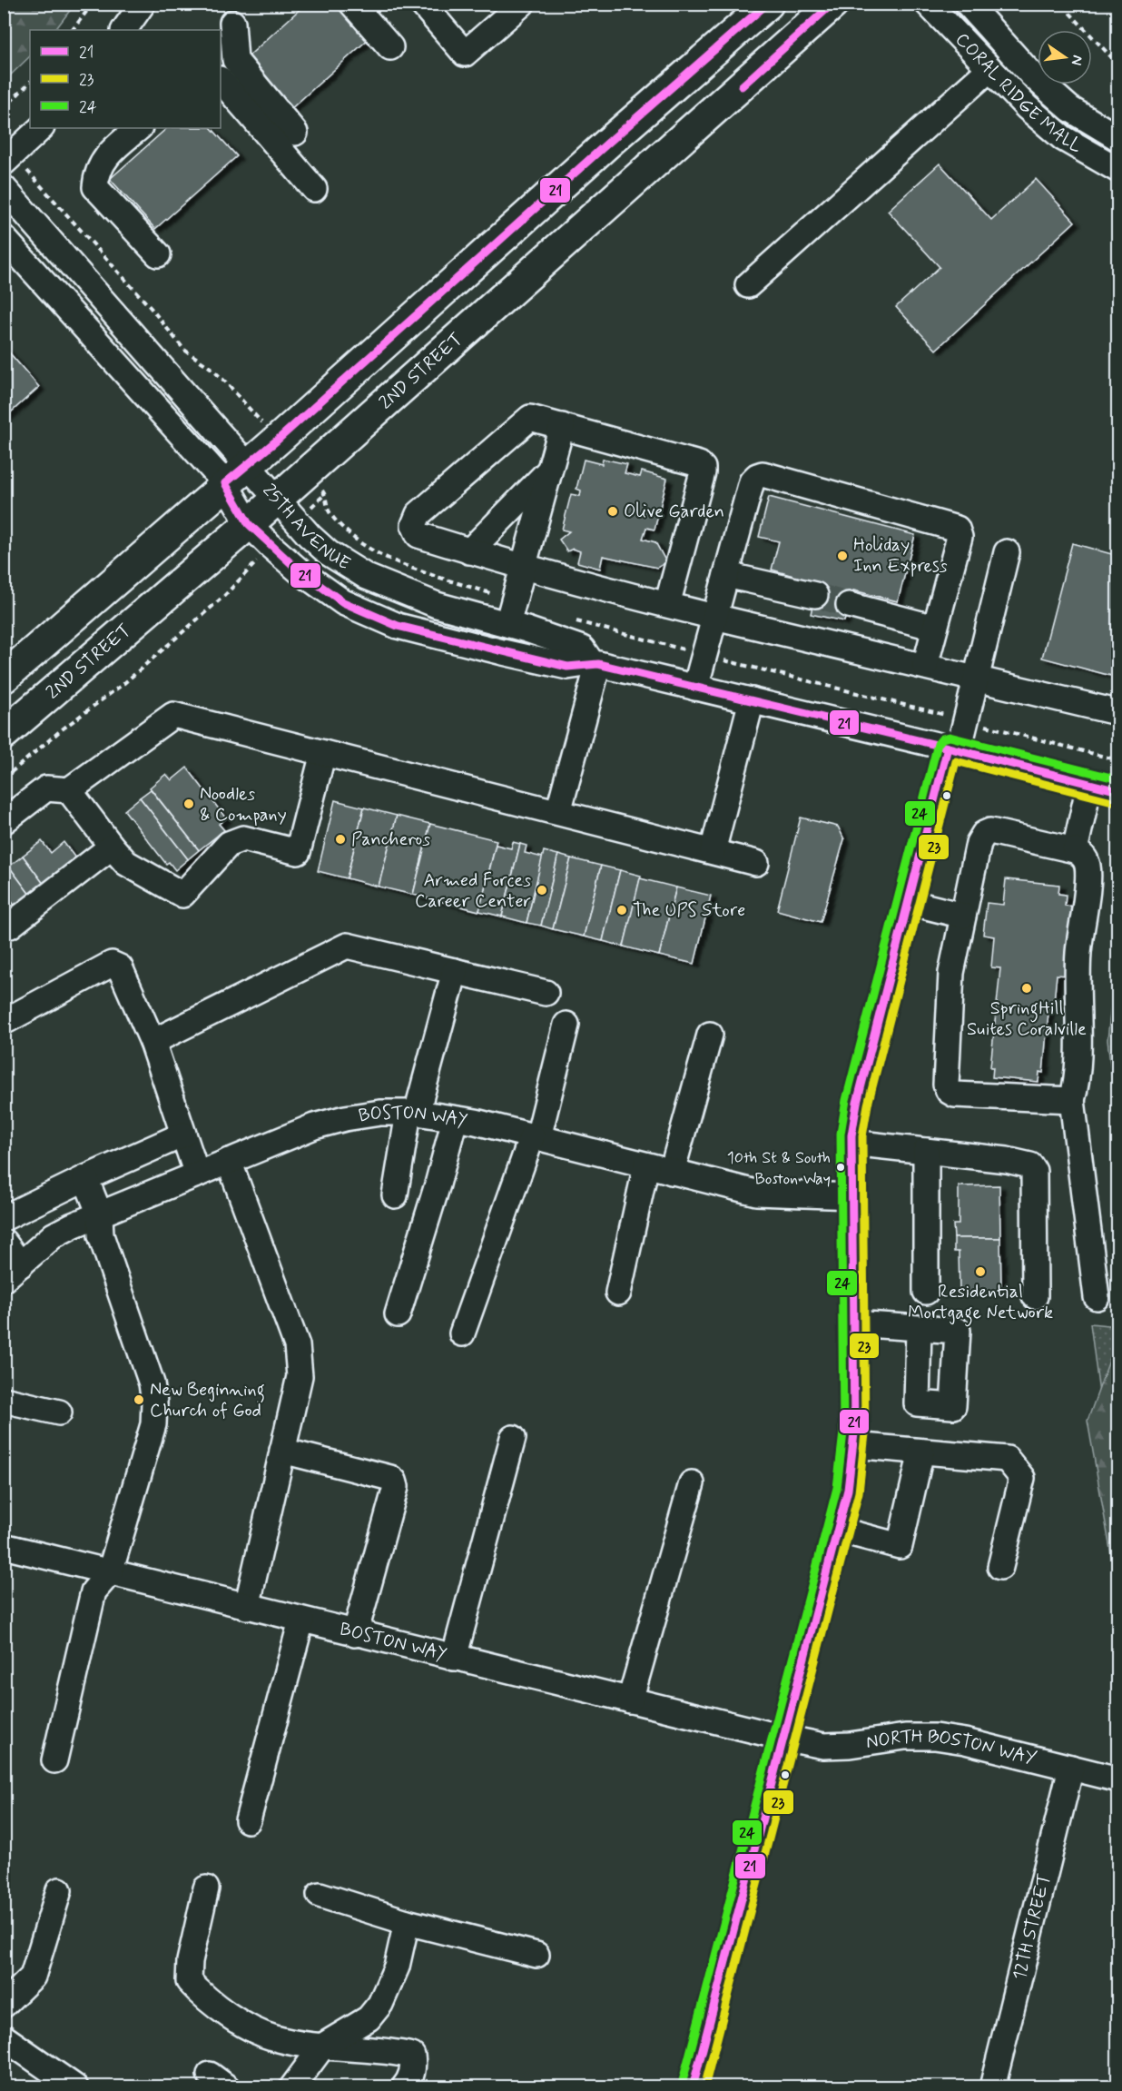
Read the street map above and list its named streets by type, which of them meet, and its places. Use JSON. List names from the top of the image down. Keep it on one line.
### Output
{"streets":{"main road":["2ND STREET"],"street":["CORAL RIDGE MALL","25TH AVENUE","BOSTON WAY","NORTH BOSTON WAY","12TH STREET"]},"crossings":[["2ND STREET","25TH AVENUE"],["BOSTON WAY","NORTH BOSTON WAY"],["NORTH BOSTON WAY","12TH STREET"]],"places":["Olive Garden","Holiday Inn Express","Noodles & Company","Pancheros","Armed Forces Career Center","The UPS Store","SpringHill Suites Coralville","10th St & South Boston Way","Residential Mortgage Network","New Beginning Church of God"],"lines":["transit line 21","transit line 24","transit line 23"],"legend":["21","23","24"],"north":"right"}
